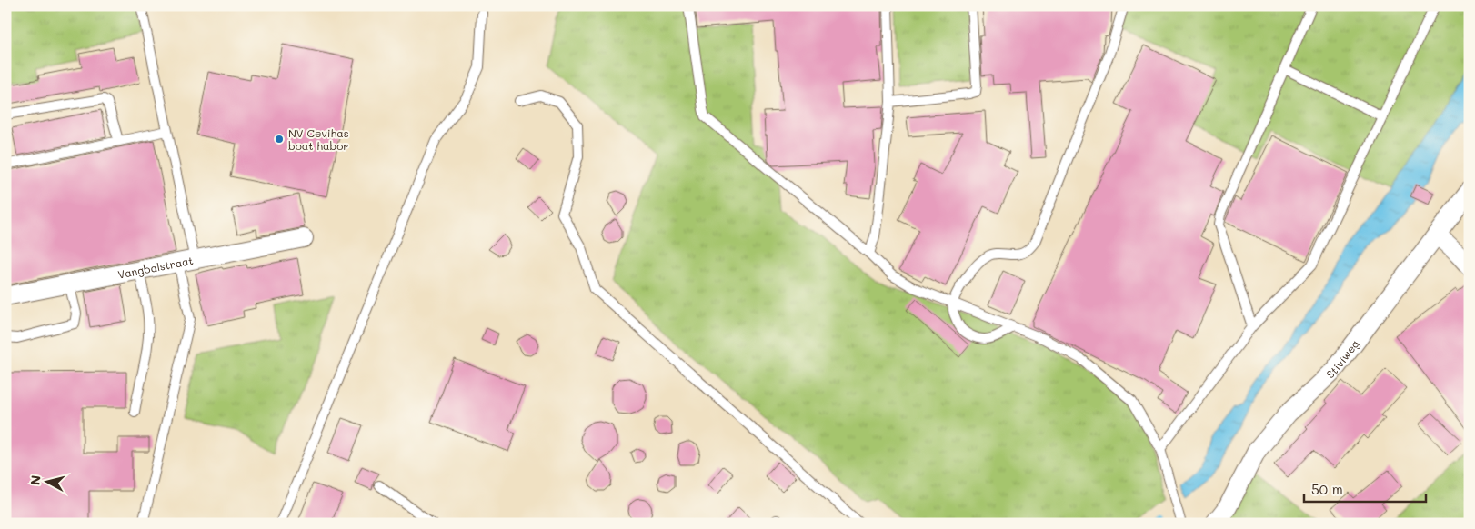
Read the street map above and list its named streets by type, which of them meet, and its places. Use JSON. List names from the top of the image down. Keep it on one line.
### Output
{"streets":{"street":["Vangbalstraat","Stiviweg"]},"places":["NV Cevihas boat habor"],"scale_bar":"50 m","north":"left"}
